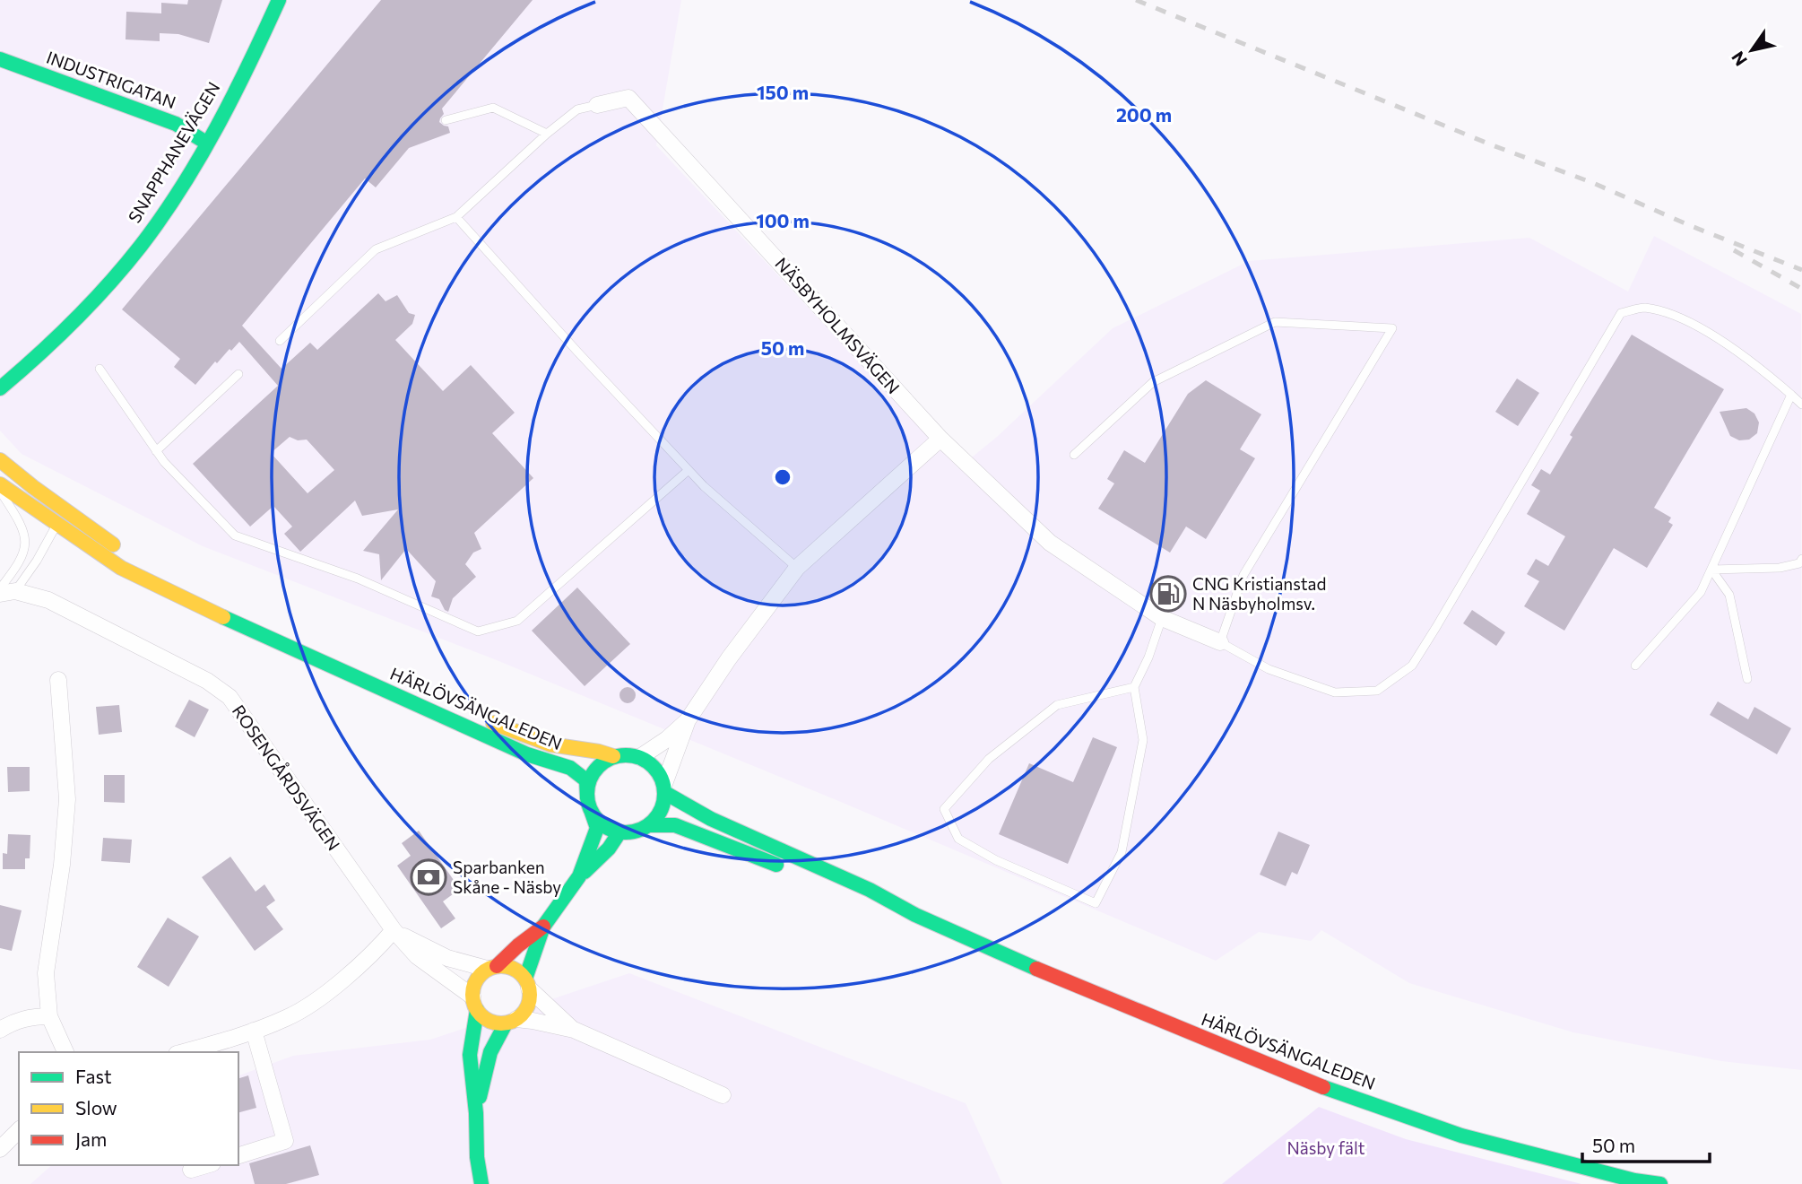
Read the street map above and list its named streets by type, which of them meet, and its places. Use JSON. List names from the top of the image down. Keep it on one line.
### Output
{"streets":{"main road":["INDUSTRIGATAN","SNAPPHANEVÄGEN","HÄRLÖVSÄNGALEDEN"],"street":["NÄSBYHOLMSVÄGEN","ROSENGÅRDSVÄGEN"]},"crossings":[["INDUSTRIGATAN","SNAPPHANEVÄGEN"]],"parks":["Näsby fält"],"places":{"fuel station":["CNG Kristianstad N Näsbyholmsv."],"bank":["Sparbanken Skåne - Näsby"]},"legend":["Fast","Slow","Jam"],"scale_bar":"50 m","north":"bottom left","rings":["150 m","200 m","100 m","50 m"]}
